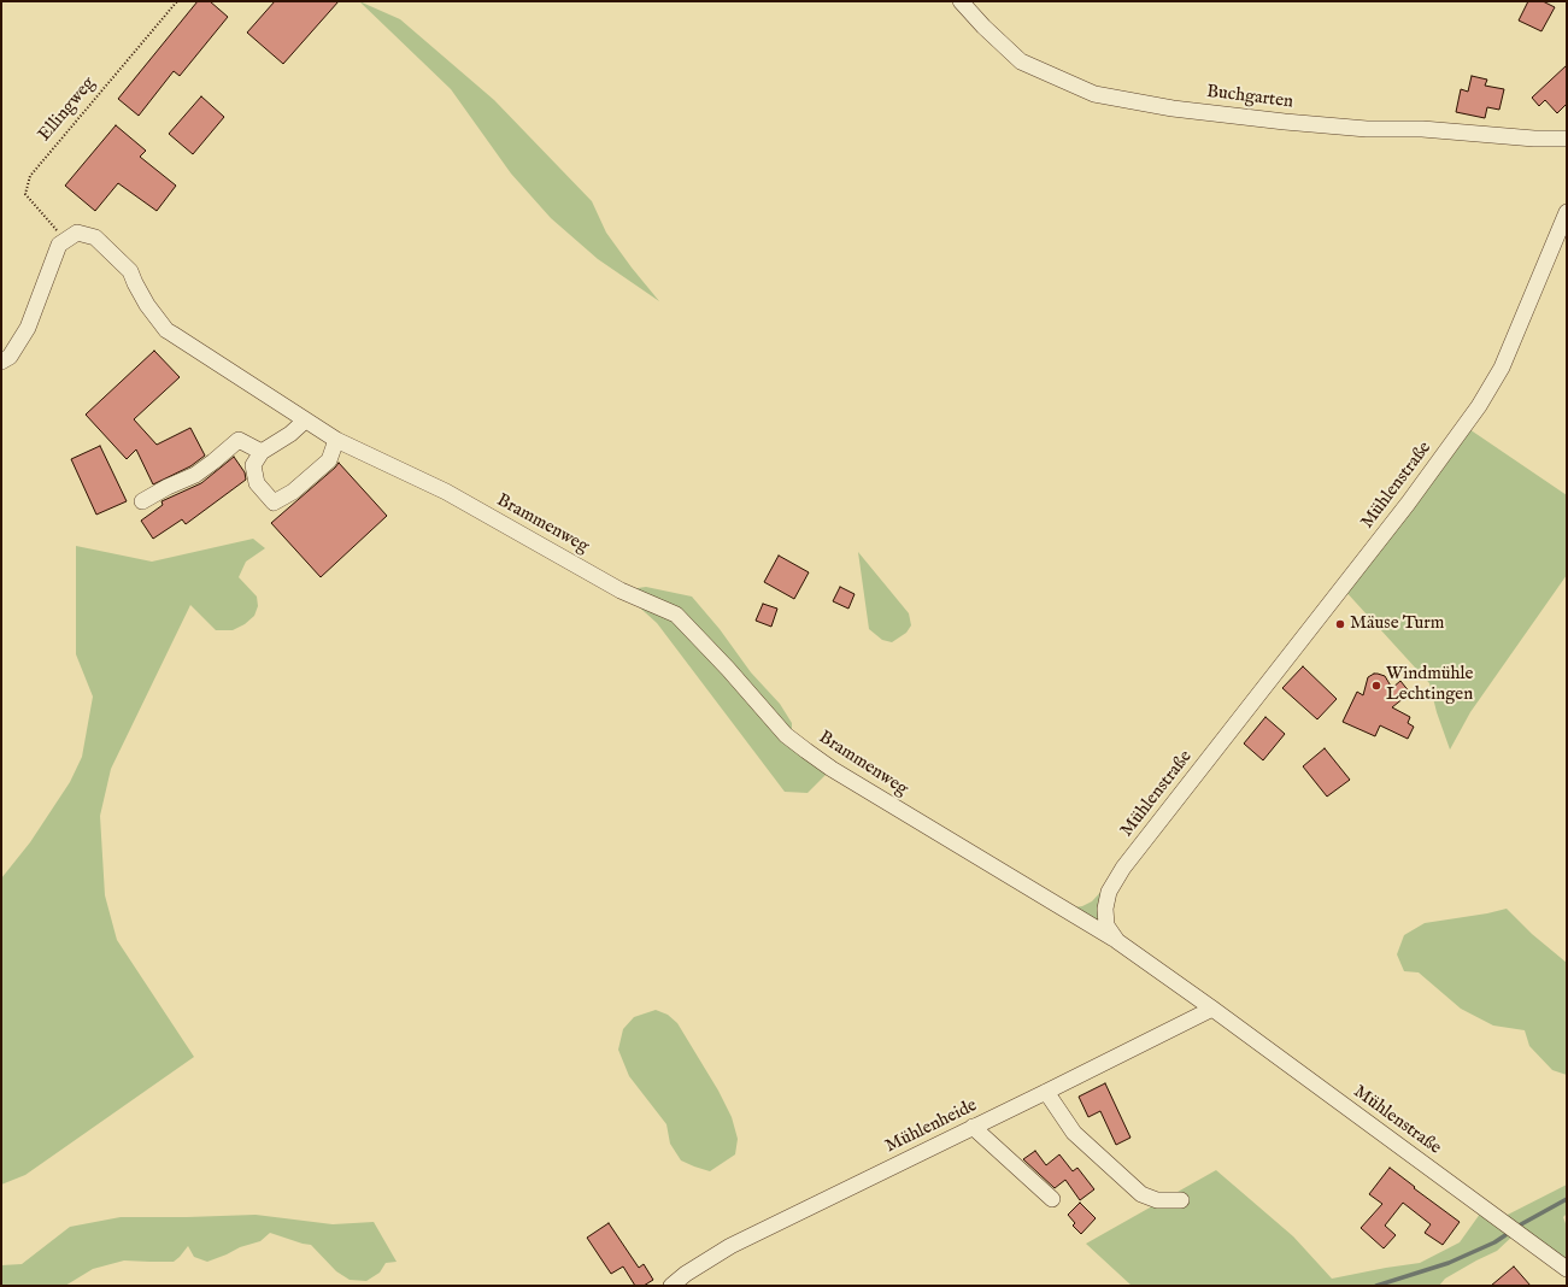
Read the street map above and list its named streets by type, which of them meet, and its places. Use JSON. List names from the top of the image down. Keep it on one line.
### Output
{"streets":{"street":["Buchgarten","Mühlenstraße","Brammenweg","Mühlenheide"],"path":["Ellingweg"]},"crossings":[["Ellingweg","Brammenweg"],["Mühlenstraße","Brammenweg"],["Mühlenstraße","Mühlenheide"]],"places":["Mäuse Turm","Windmühle Lechtingen"]}
